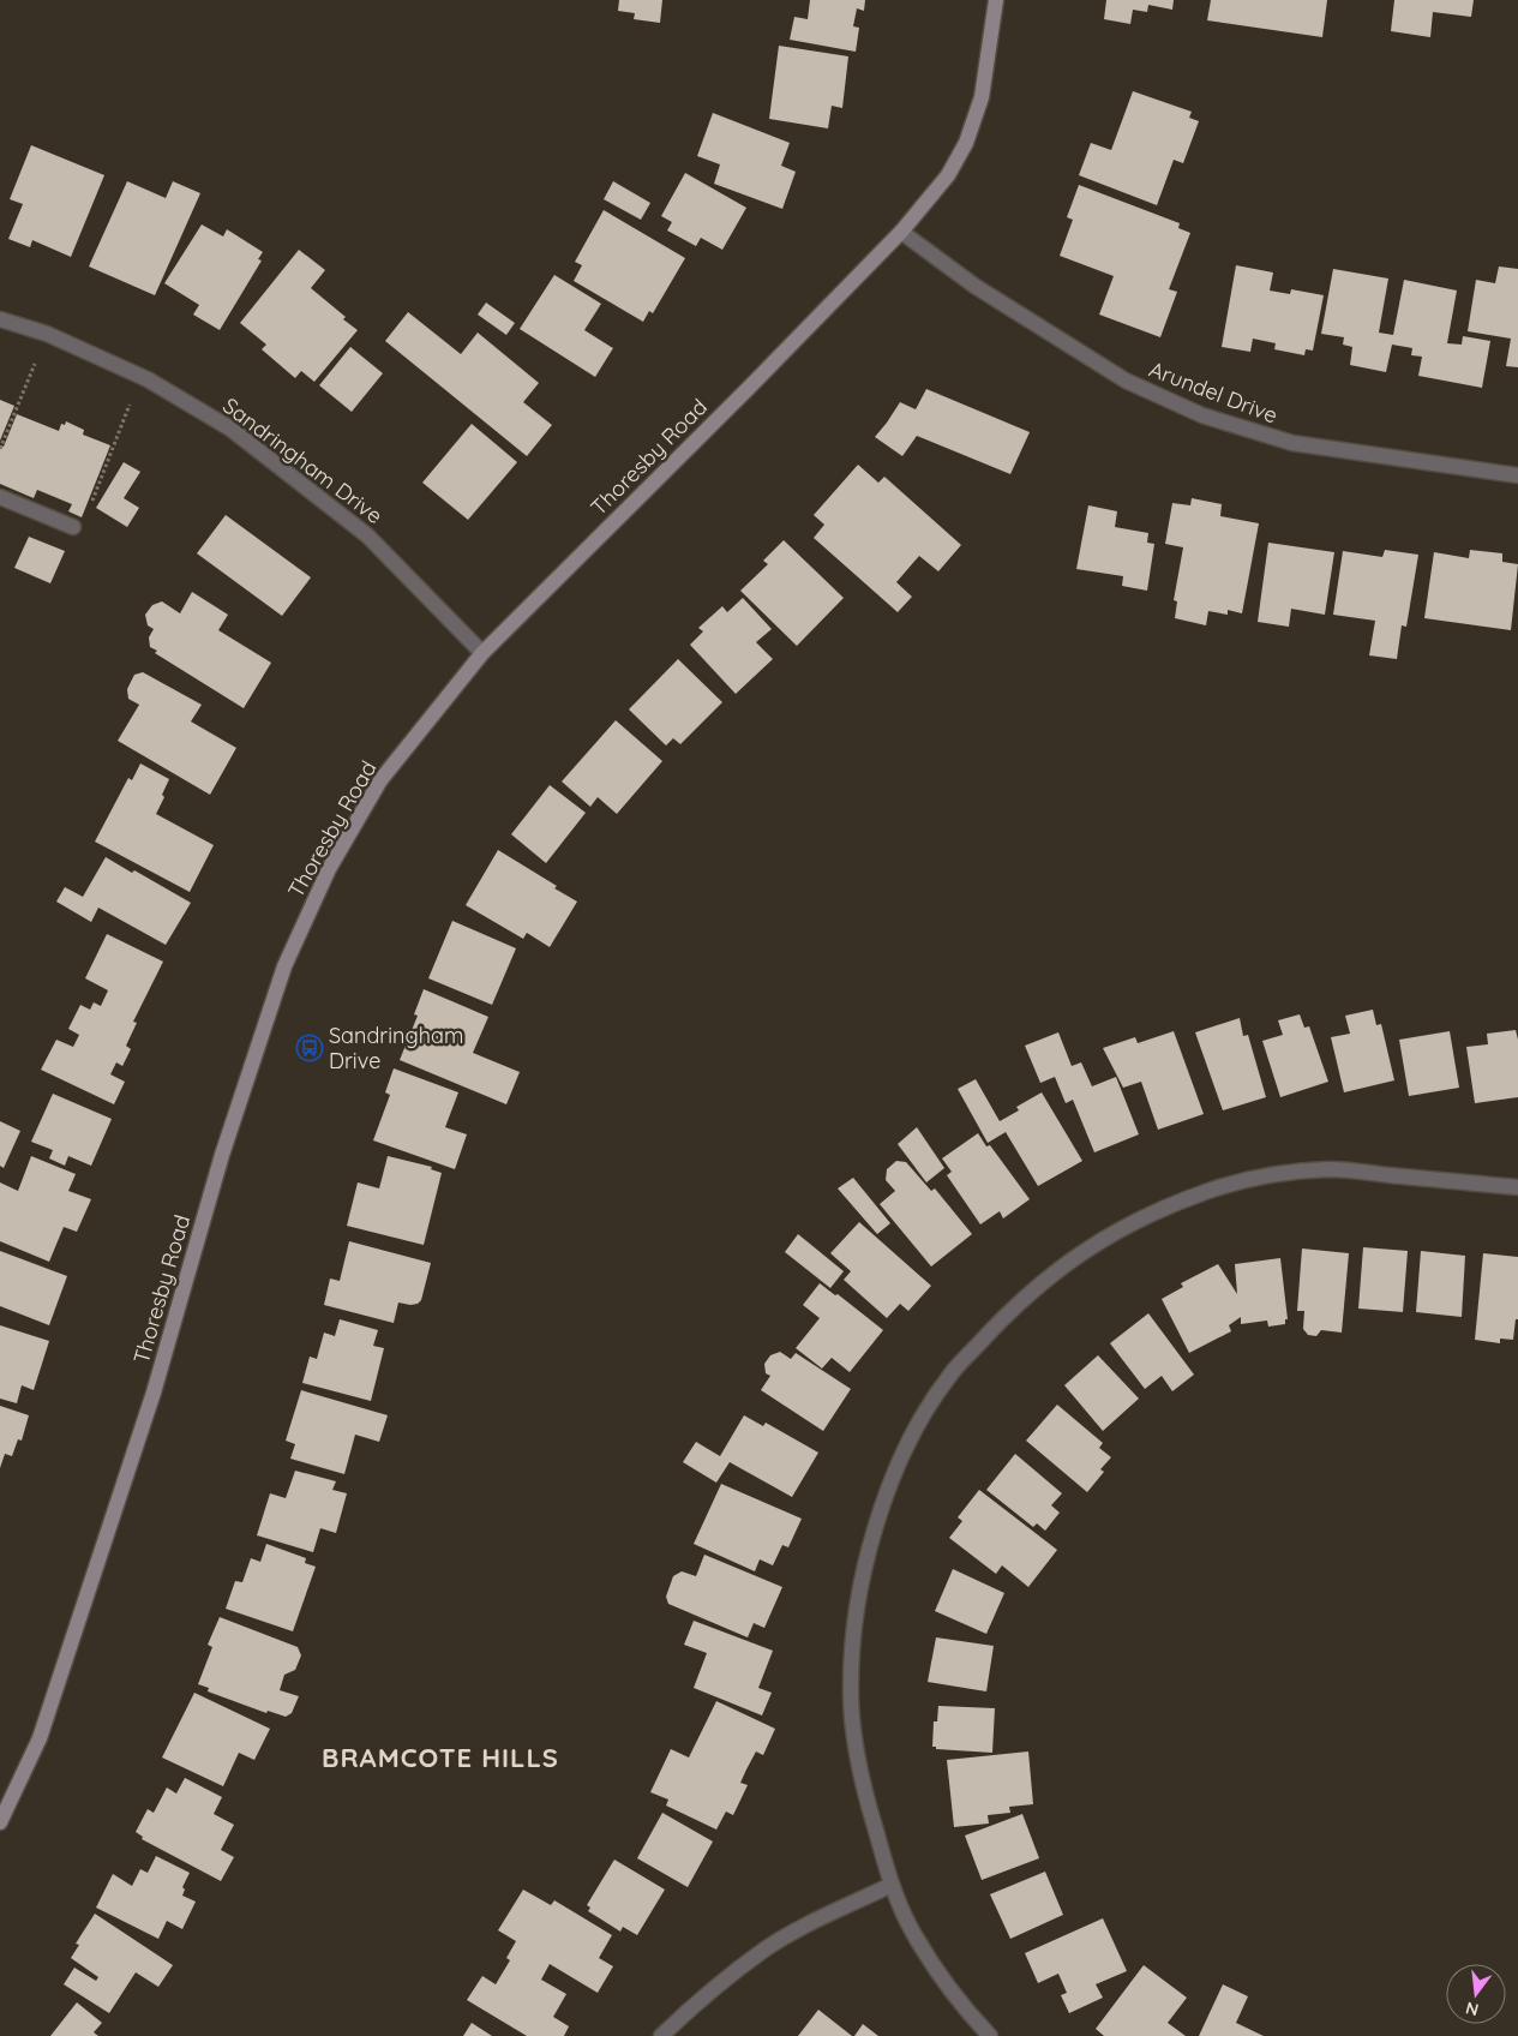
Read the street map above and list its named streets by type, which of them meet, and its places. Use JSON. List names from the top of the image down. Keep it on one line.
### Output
{"streets":{"street":["Arundel Drive","Thoresby Road","Sandringham Drive"]},"crossings":[["Arundel Drive","Thoresby Road"],["Thoresby Road","Sandringham Drive"]],"districts":["BRAMCOTE HILLS"],"places":{"bus stop":["Sandringham Drive"]},"north":"bottom"}
